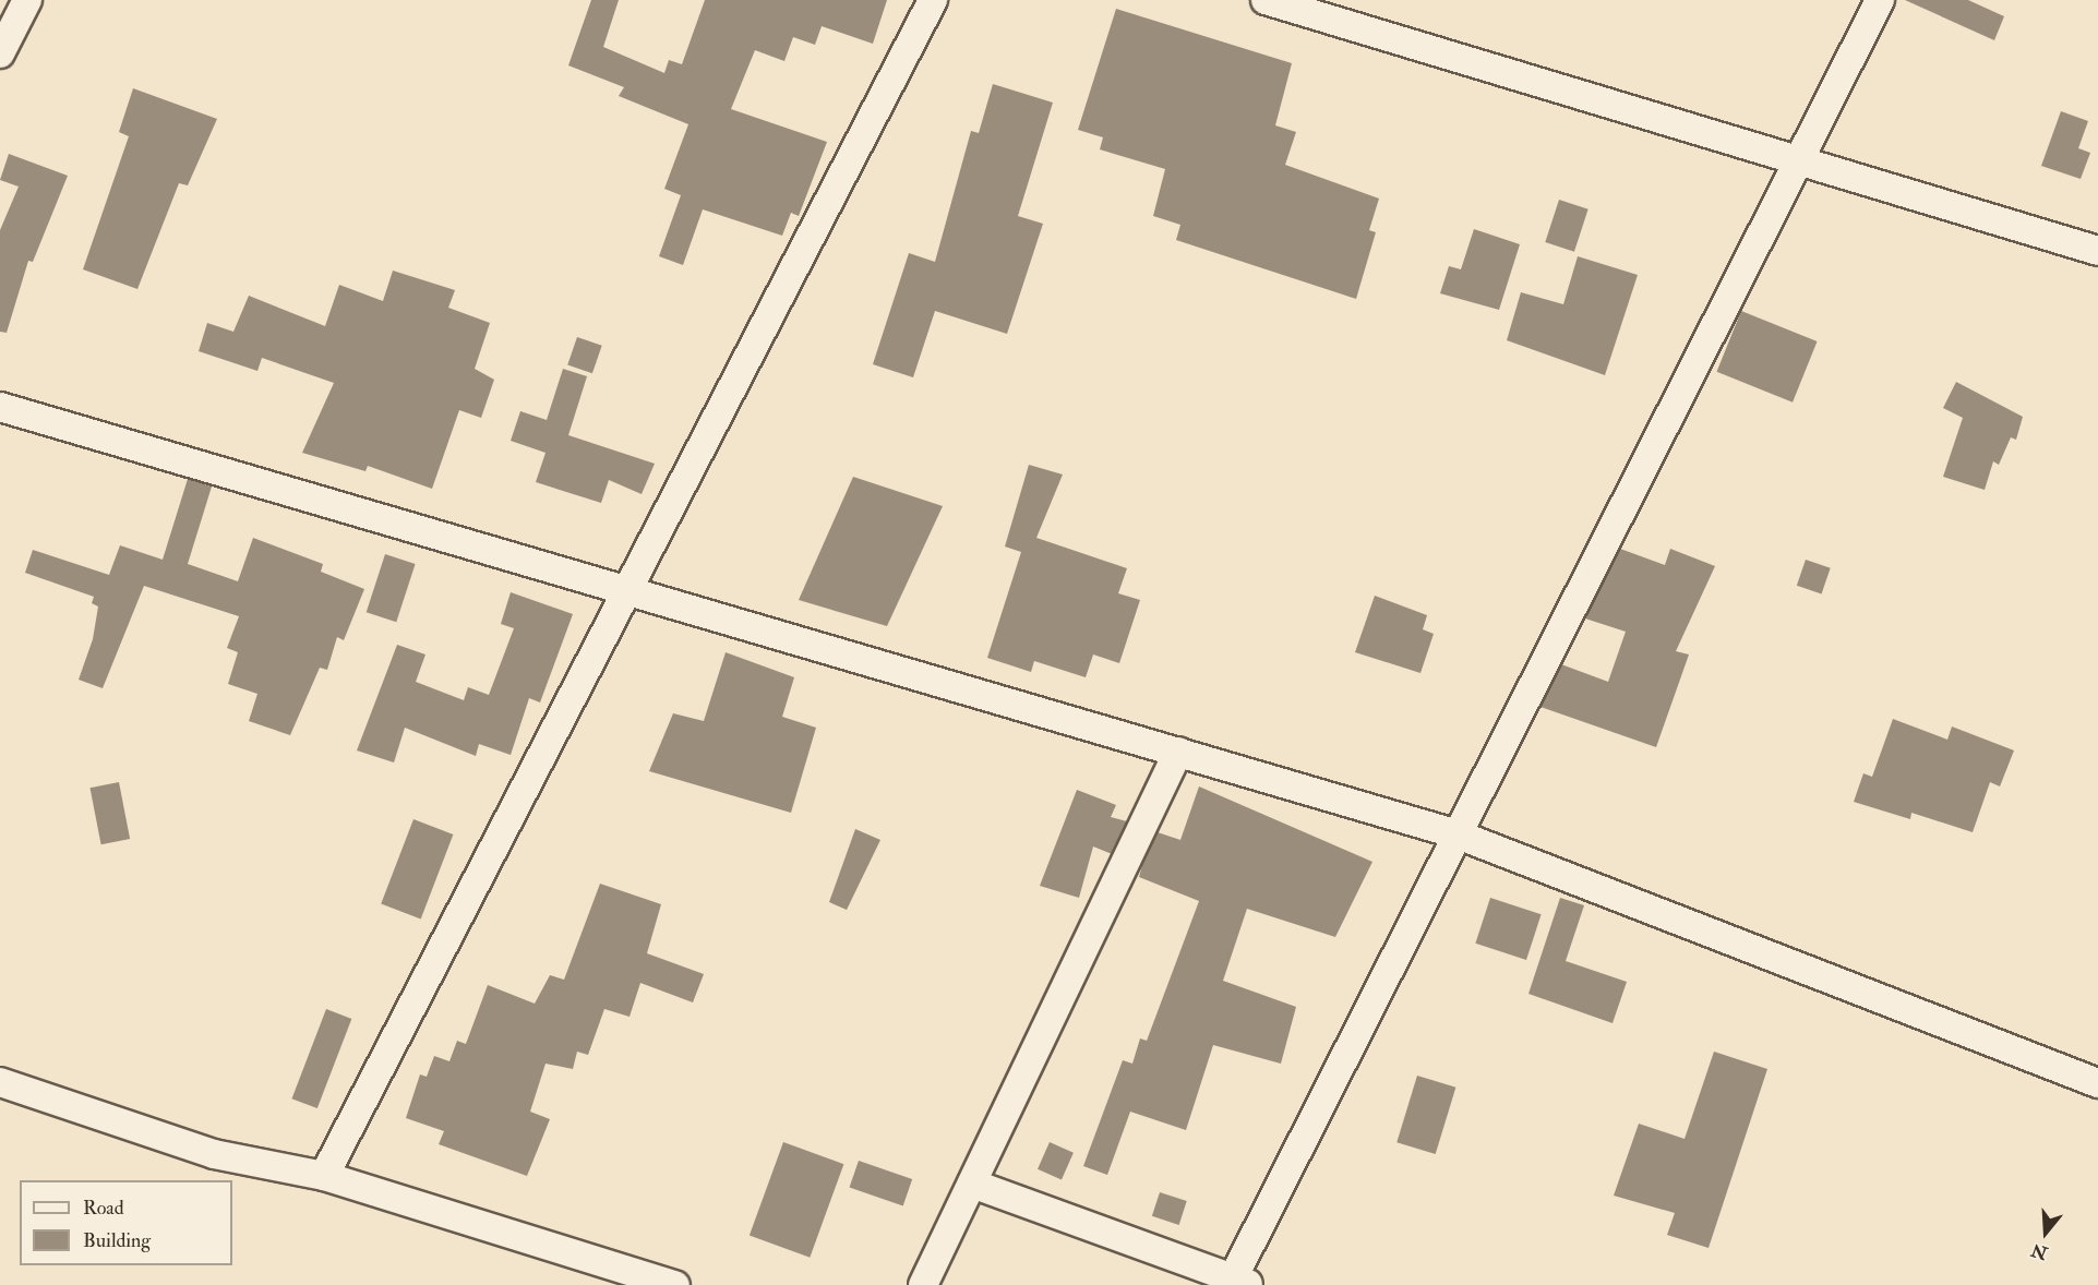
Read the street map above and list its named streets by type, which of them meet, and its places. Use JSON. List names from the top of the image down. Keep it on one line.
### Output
{"legend":["Road","Building"],"north":"bottom"}
